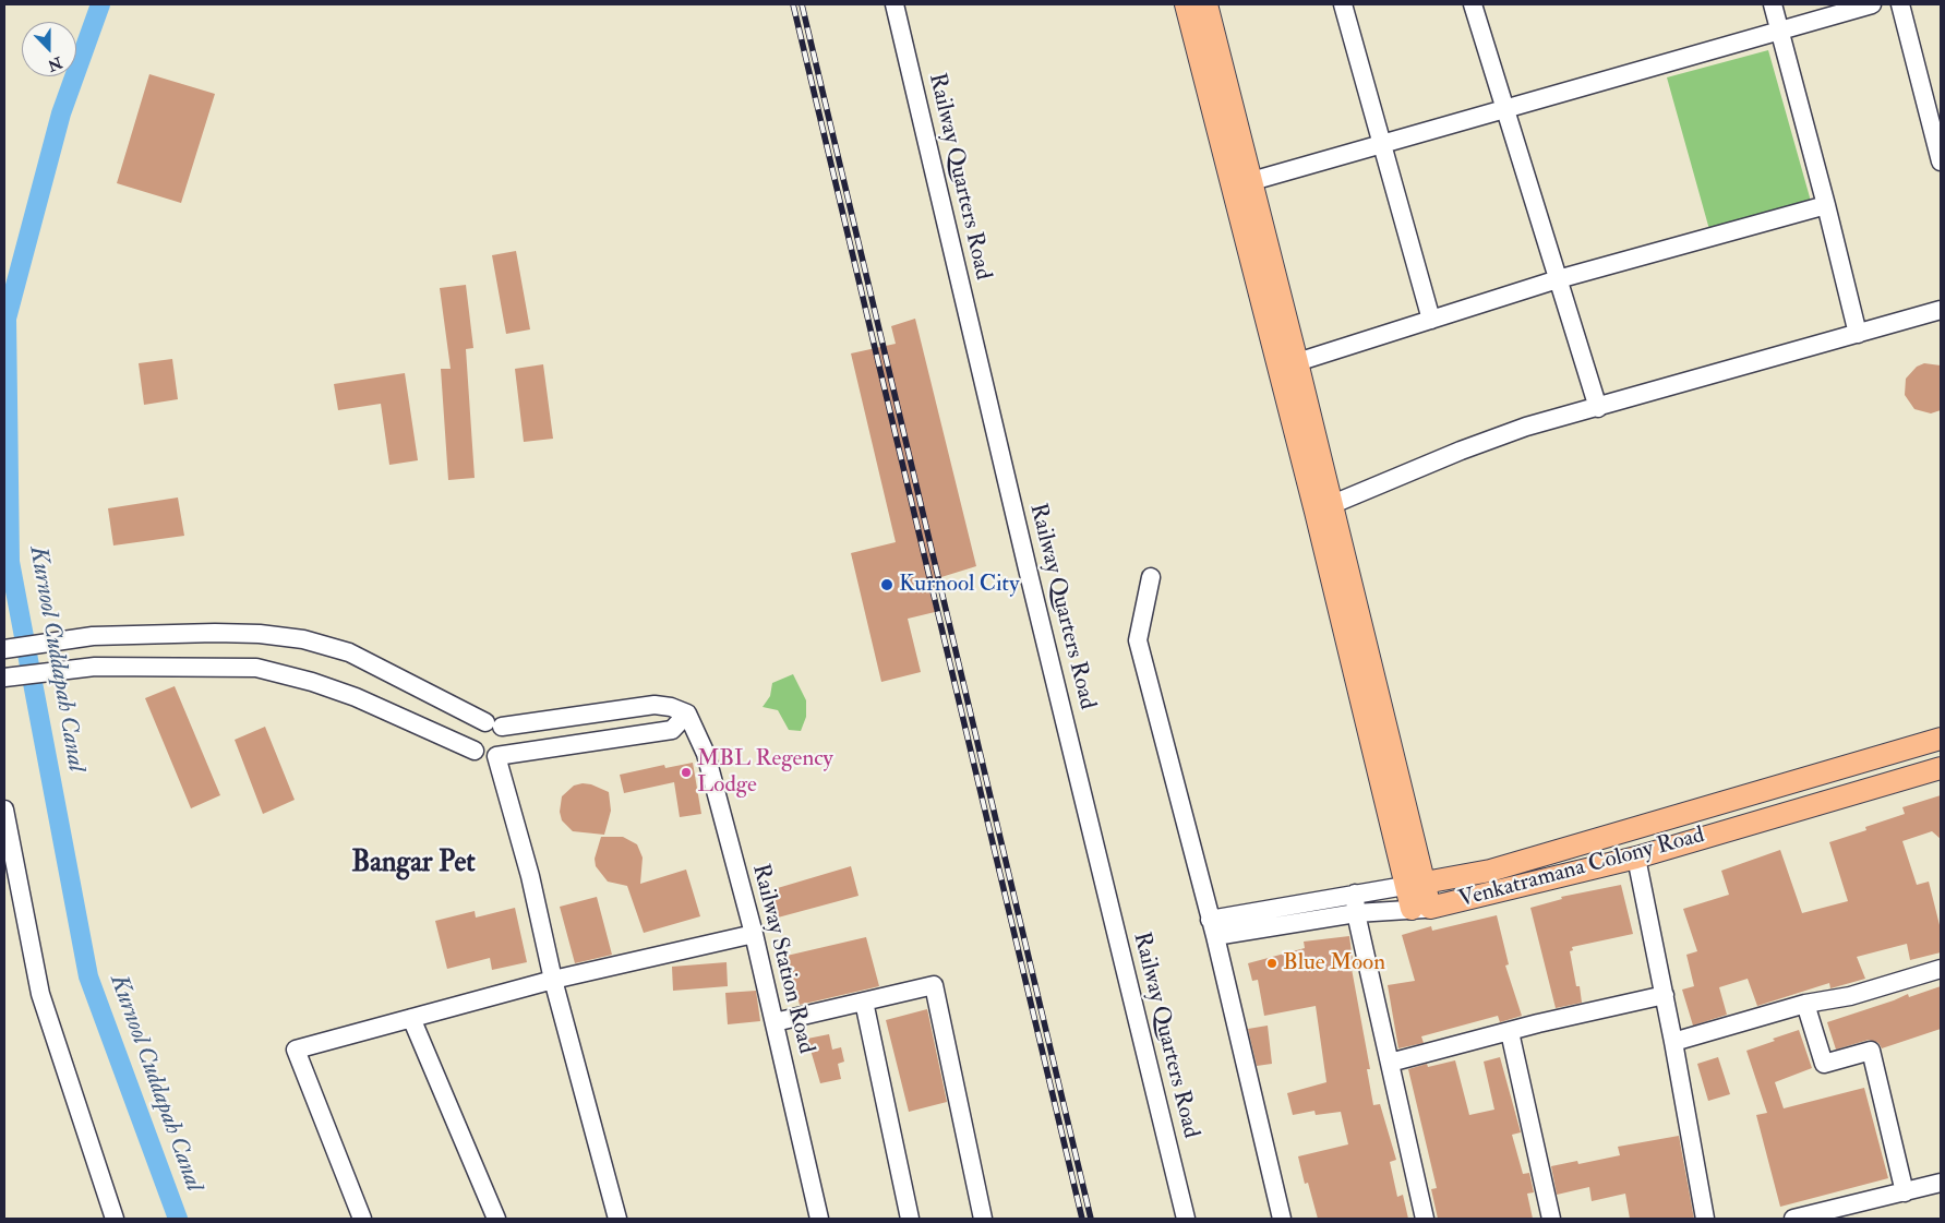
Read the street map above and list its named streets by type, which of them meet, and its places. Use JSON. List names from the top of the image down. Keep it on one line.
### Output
{"streets":{"main road":["Venkatramana Colony Road"],"street":["Railway Quarters Road","Railway Station Road"]},"districts":["Bangar Pet"],"water":["Kurnool Cuddapah Canal"],"places":["Kurnool City","MBL Regency Lodge","Blue Moon"],"north":"bottom"}
